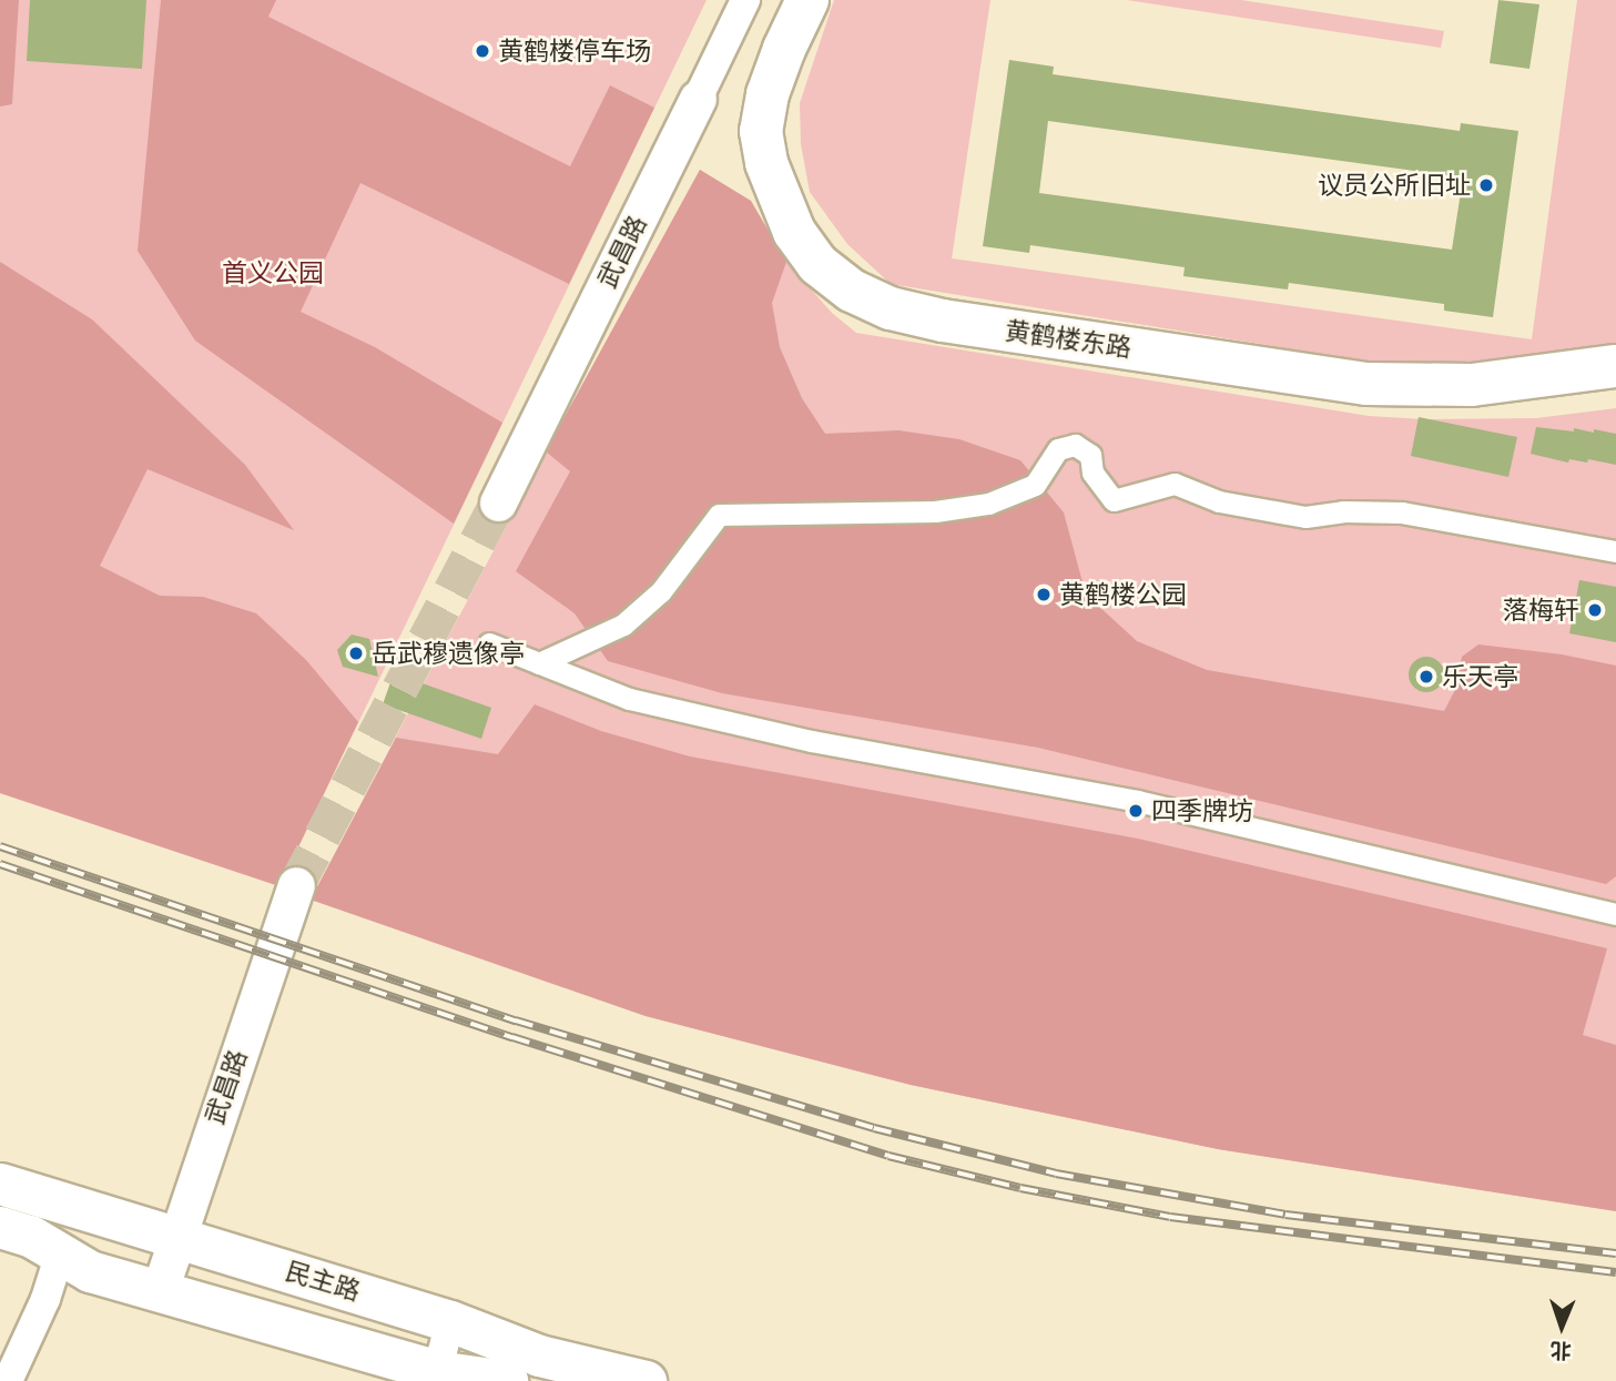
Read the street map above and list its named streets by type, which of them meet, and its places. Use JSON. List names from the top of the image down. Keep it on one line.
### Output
{"streets":{"main road":["黄鹤楼东路","民主路"],"street":["武昌路"]},"crossings":[["武昌路","民主路"]],"parks":["首义公园"],"places":["黄鹤楼停车场","议员公所旧址","黄鹤楼公园","落梅轩","岳武穆遗像亭","乐天亭","四季牌坊"],"north":"bottom"}
